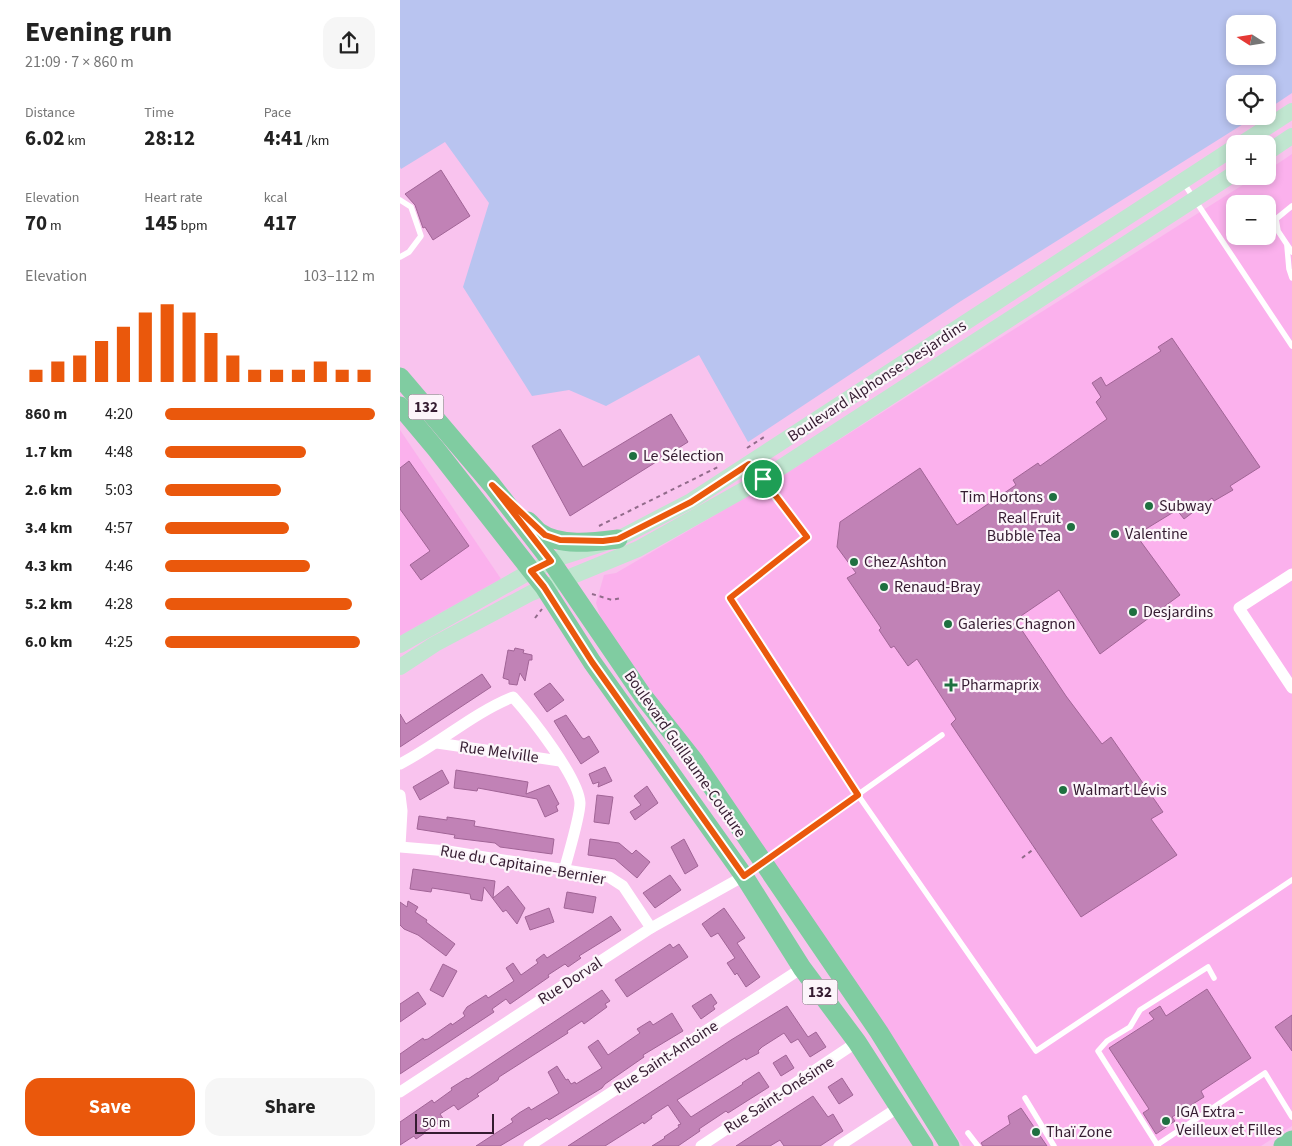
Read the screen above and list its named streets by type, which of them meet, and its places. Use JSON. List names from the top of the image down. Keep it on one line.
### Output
{"streets":{"main road":["Boulevard Alphonse-Desjardins","132","Boulevard Guillaume-Couture"],"street":["Rue Melville","Rue du Capitaine-Bernier","Rue Dorval","Rue Saint-Antoine","Rue Saint-Onésime"]},"crossings":[["Boulevard Alphonse-Desjardins","Boulevard Guillaume-Couture"],["Rue Melville","Rue du Capitaine-Bernier"],["Boulevard Guillaume-Couture","Rue Dorval"],["Boulevard Guillaume-Couture","Rue Saint-Antoine"],["Boulevard Guillaume-Couture","Rue Saint-Onésime"],["Rue du Capitaine-Bernier","Rue Dorval"]],"places":{"other":["Le Sélection","Tim Hortons","Subway","Real Fruit Bubble Tea","Valentine","Chez Ashton","Renaud-Bray","Desjardins","Galeries Chagnon","Walmart Lévis","IGA Extra - Veilleux et Filles","Thaï Zone"],"health":["Pharmaprix"]},"scale_bar":"50 m","north":"left","page":{"heading":["Evening run","21:09 · 7 × 860 m"],"map_buttons":["+","−"],"stats":[["Distance","6.02 km"],["Time","28:12"],["Pace","4:41 /km"],["Elevation","70 m"],["Heart rate","145 bpm"],["kcal","417"]],"chart":["Elevation","103–112 m"],"list":[{"name":"860 m","note":"4:20"},{"name":"1.7 km","note":"4:48"},{"name":"2.6 km","note":"5:03"},{"name":"3.4 km","note":"4:57"},{"name":"4.3 km","note":"4:46"},{"name":"5.2 km","note":"4:28"},{"name":"6.0 km","note":"4:25"}],"buttons":["Save","Share"],"scale":"50 m"}}
